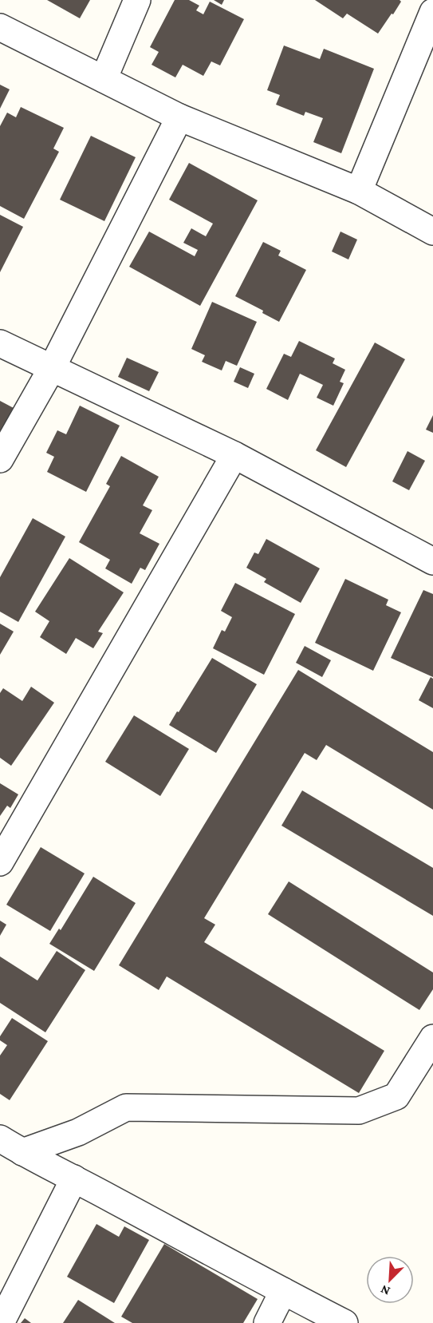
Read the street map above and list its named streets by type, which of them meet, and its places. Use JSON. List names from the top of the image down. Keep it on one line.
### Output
{"north":"bottom left"}
